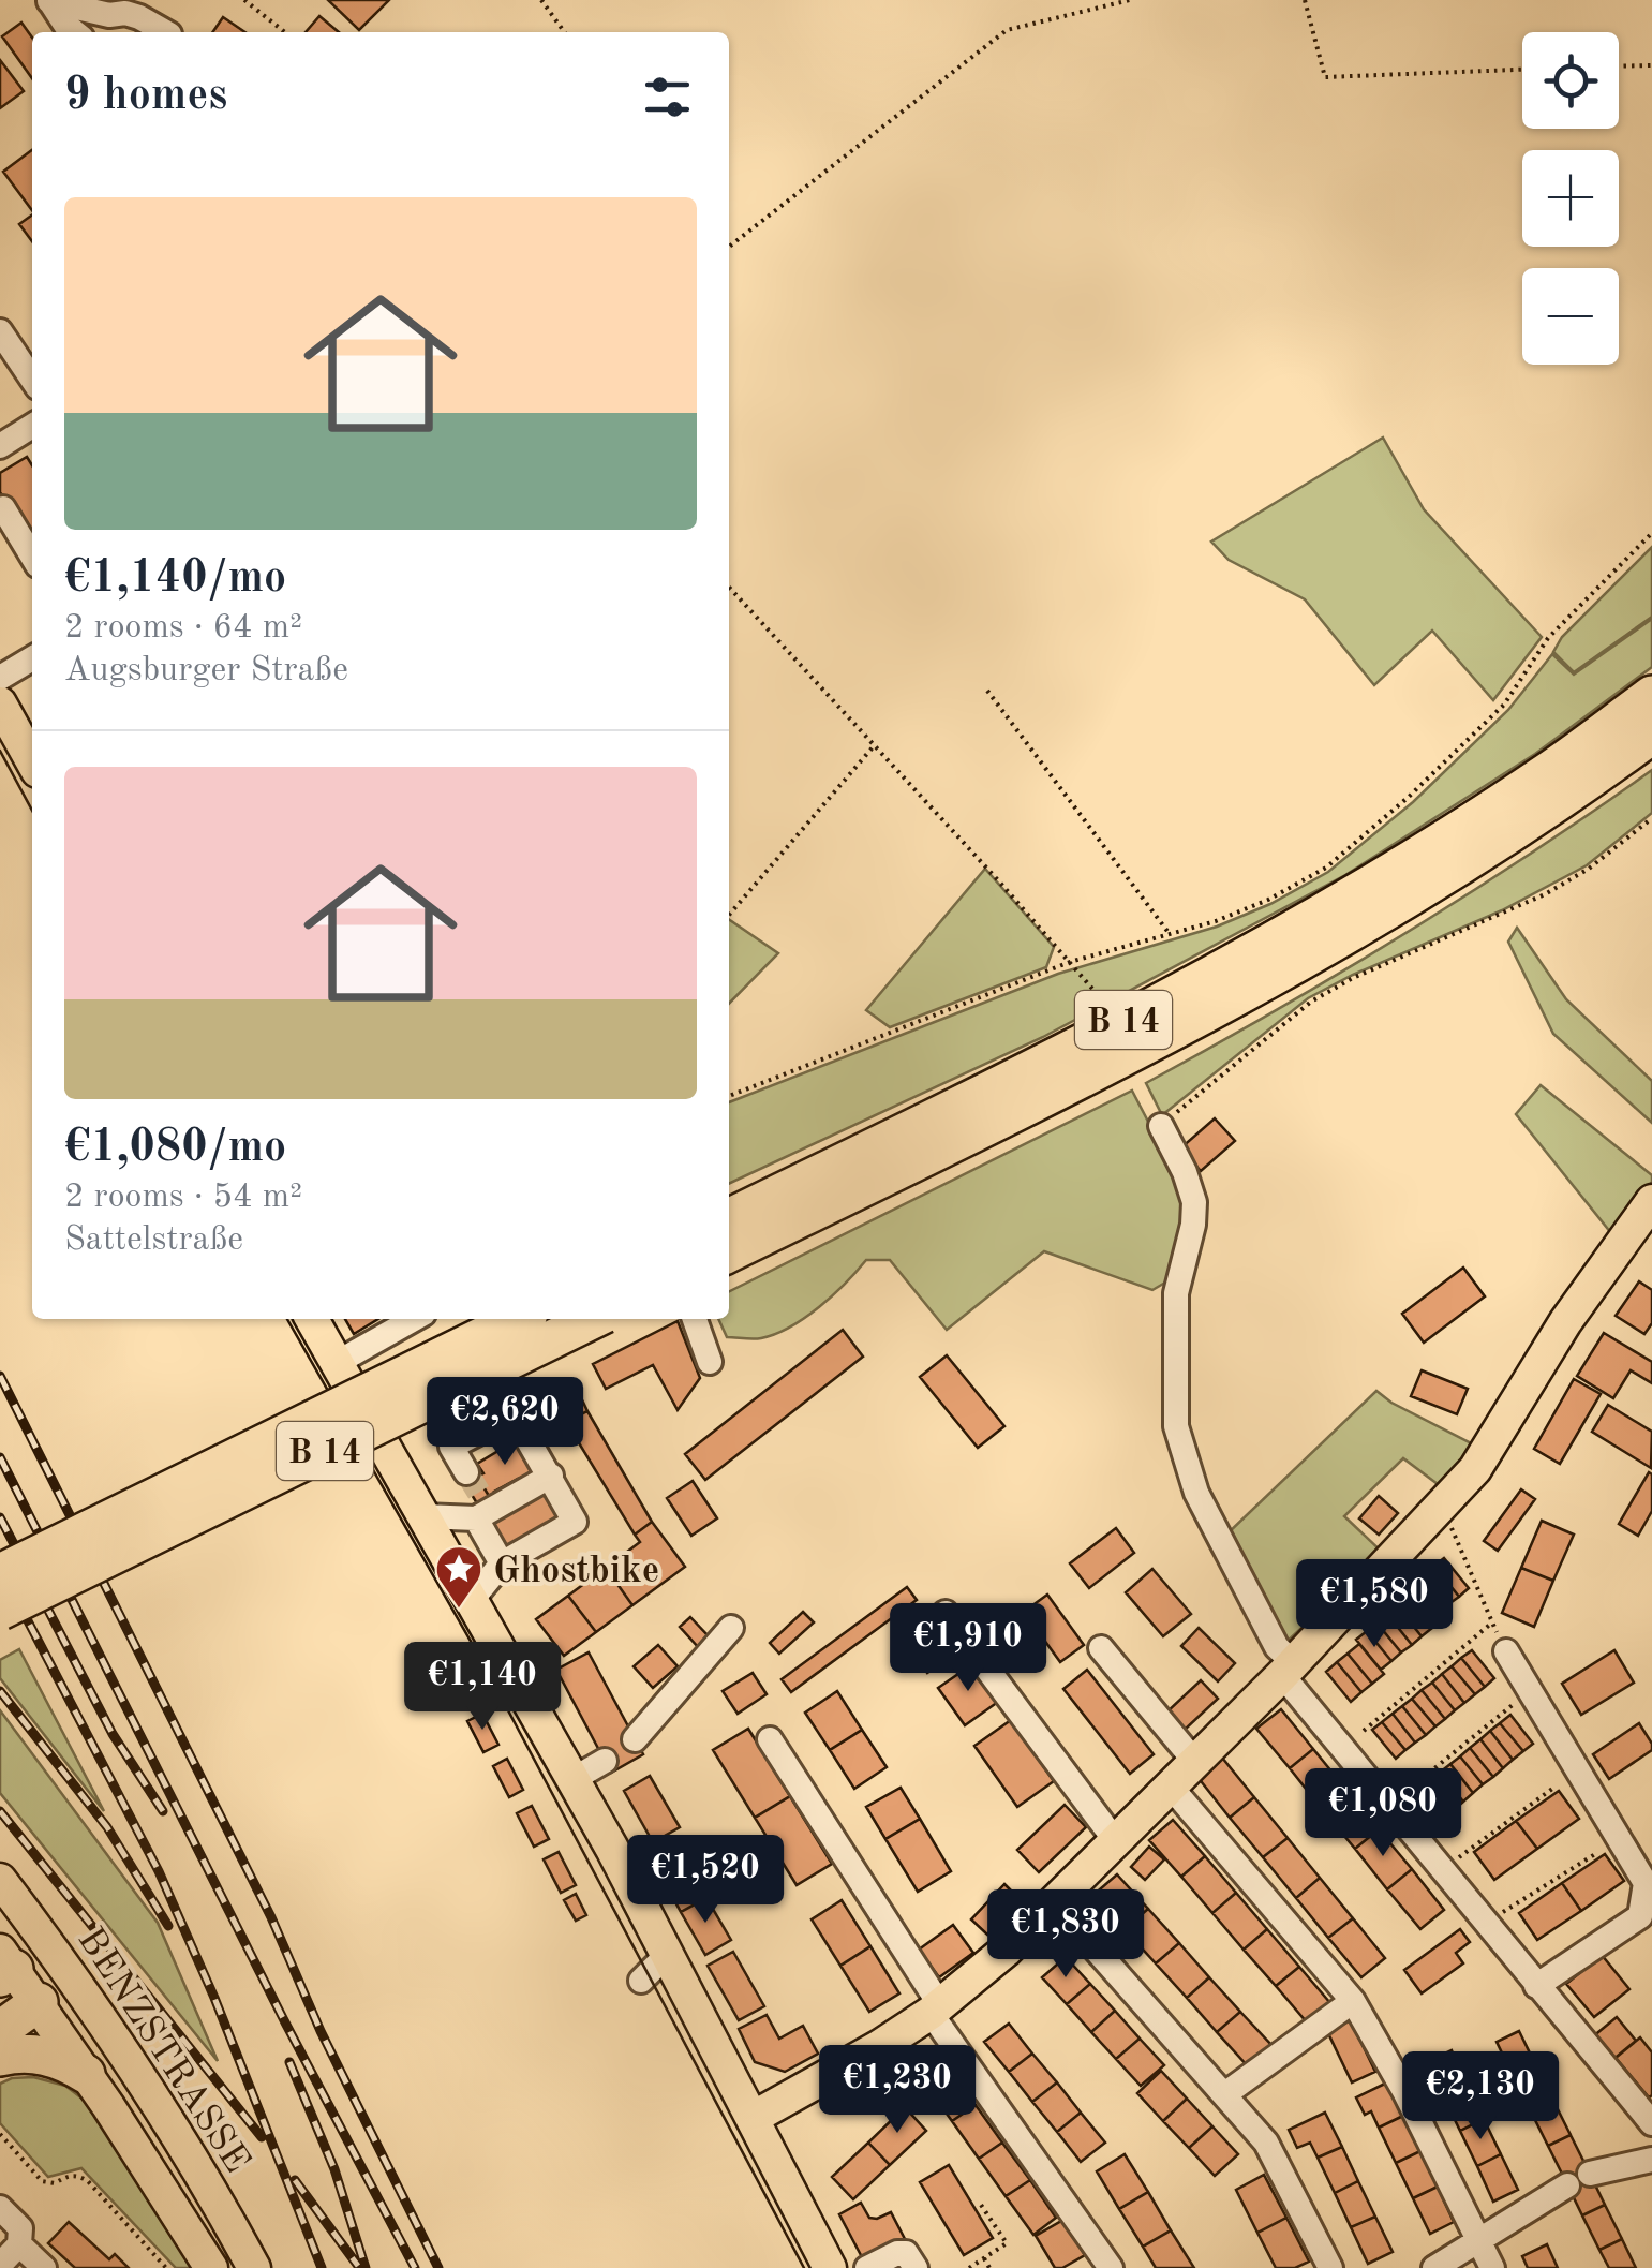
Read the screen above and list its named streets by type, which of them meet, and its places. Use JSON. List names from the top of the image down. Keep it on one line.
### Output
{"streets":{"highway":["B 14"],"main road":["BENZSTRASSE"]},"places":{"place":["Ghostbike"]},"page":{"map_buttons":["+","−"],"heading":"9 homes","list":[{"name":"€1,140/mo","note":"2 rooms · 64 m² · Augsburger Straße"},{"name":"€1,080/mo","note":"2 rooms · 54 m² · Sattelstraße"}],"price":["€2,620","€1,580","€1,910","€1,140","€1,080","€1,520","€1,830","€1,230","€2,130"]}}
